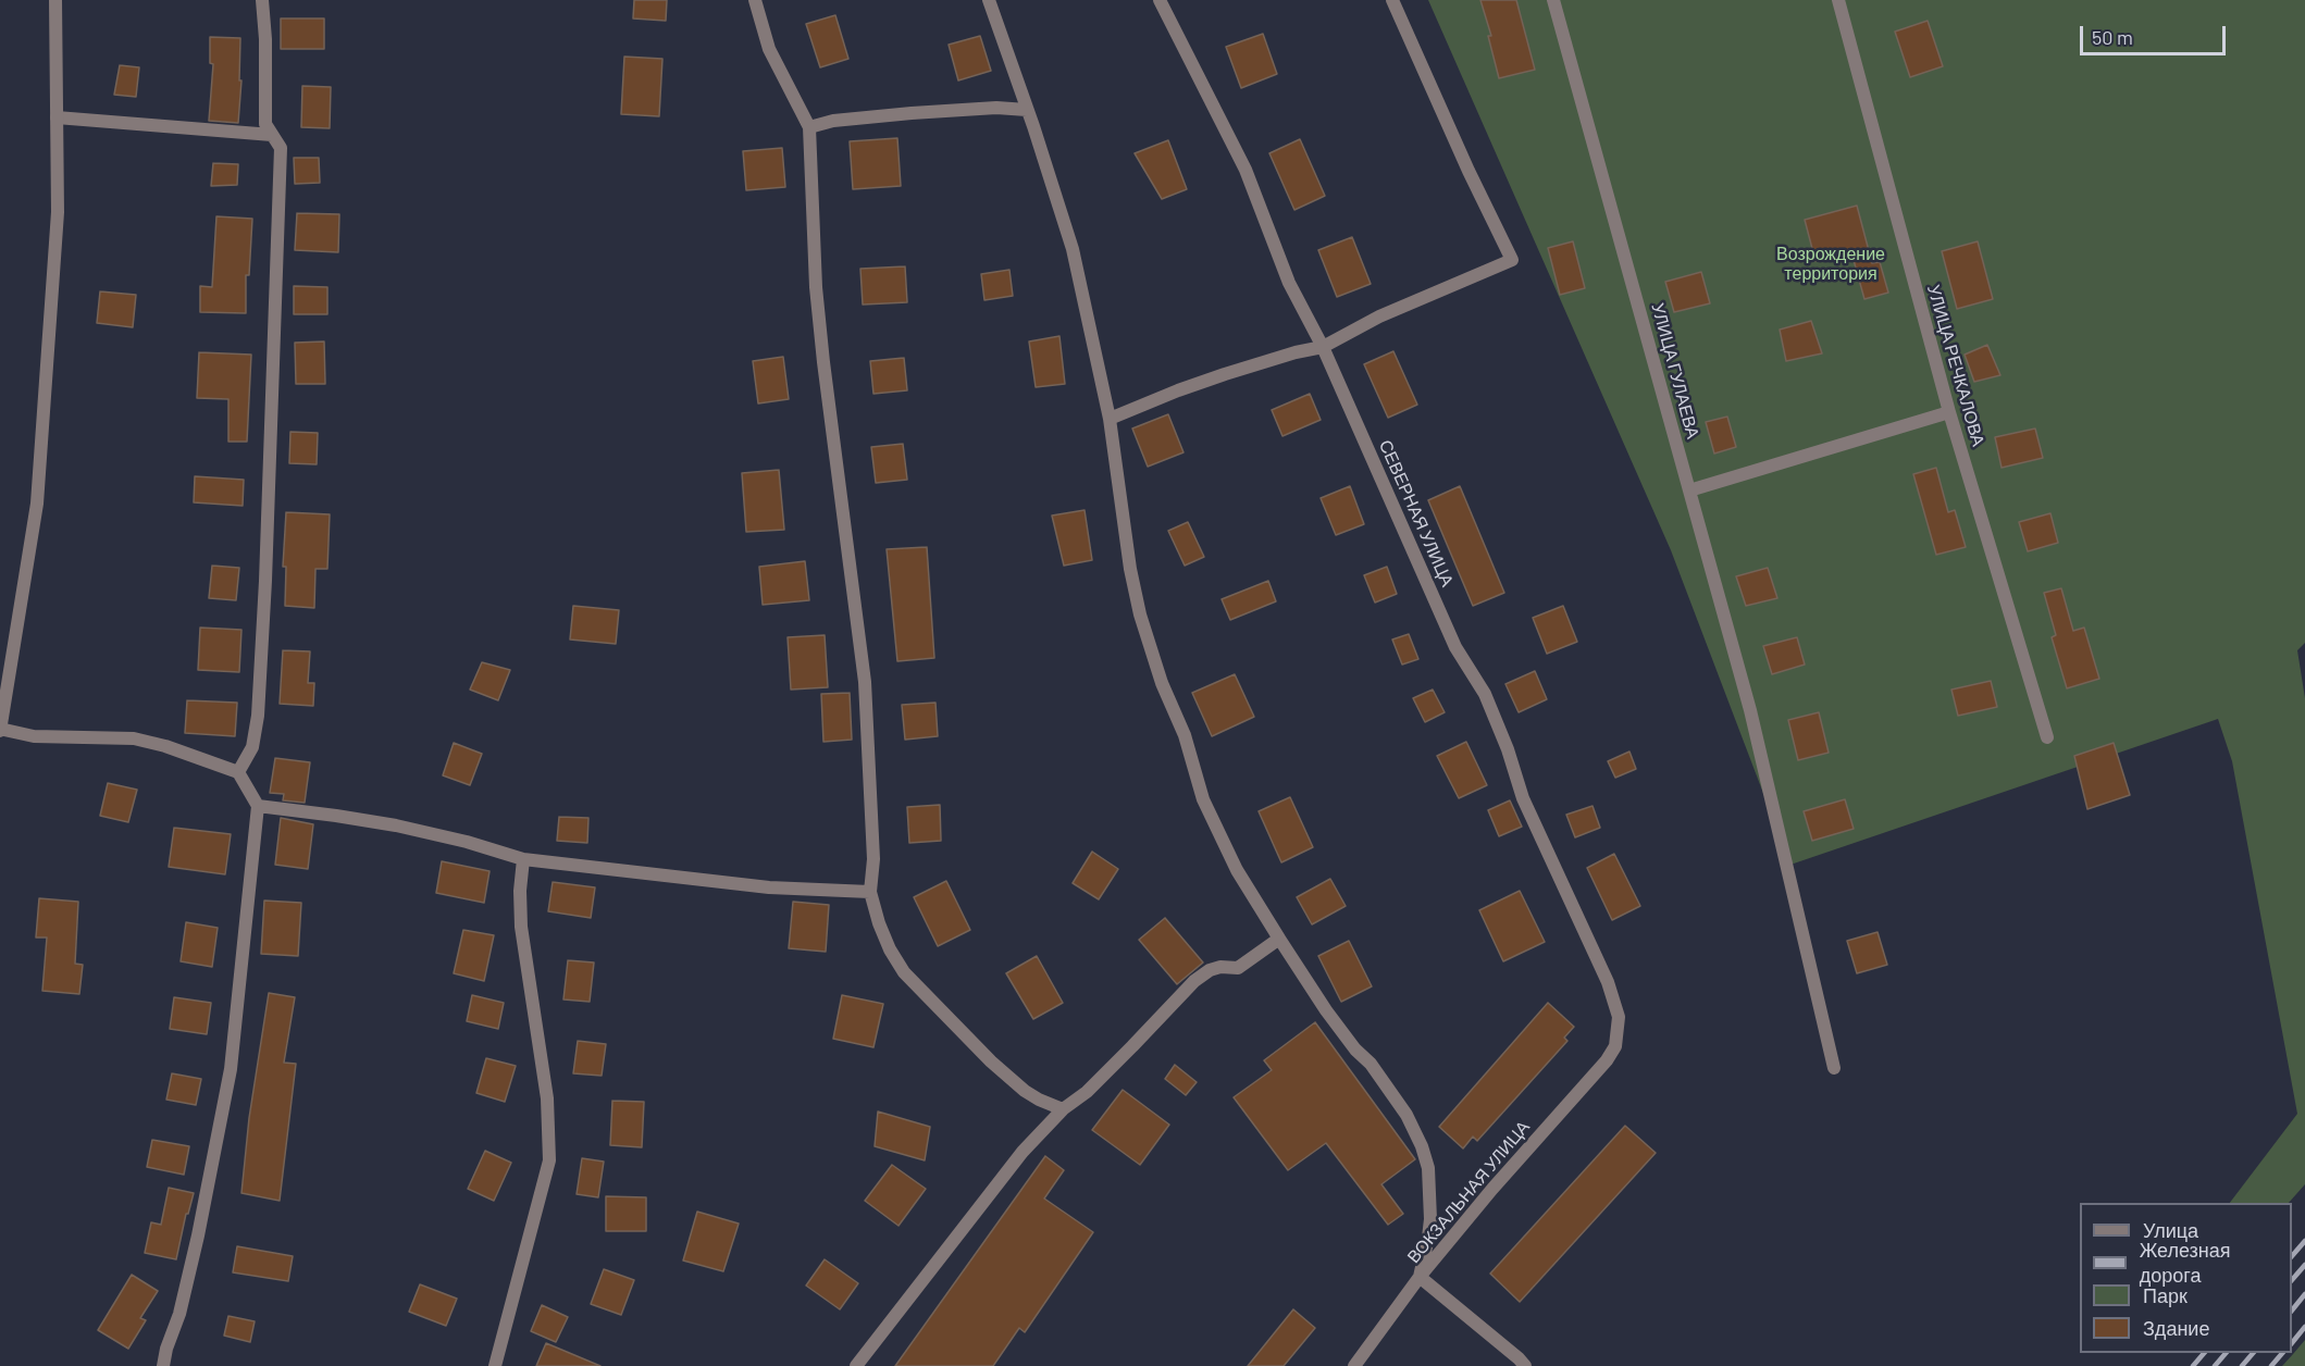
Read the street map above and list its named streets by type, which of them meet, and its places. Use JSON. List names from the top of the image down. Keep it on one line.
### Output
{"streets":{"street":["УЛИЦА РЕЧКАЛОВА","УЛИЦА ГУЛАЕВА","СЕВЕРНАЯ УЛИЦА","ВОКЗАЛЬНАЯ УЛИЦА"]},"crossings":[["СЕВЕРНАЯ УЛИЦА","ВОКЗАЛЬНАЯ УЛИЦА"]],"parks":["Возрождение территория"],"legend":["Улица","Железная дорога","Парк","Здание"],"scale_bar":"50 m"}
